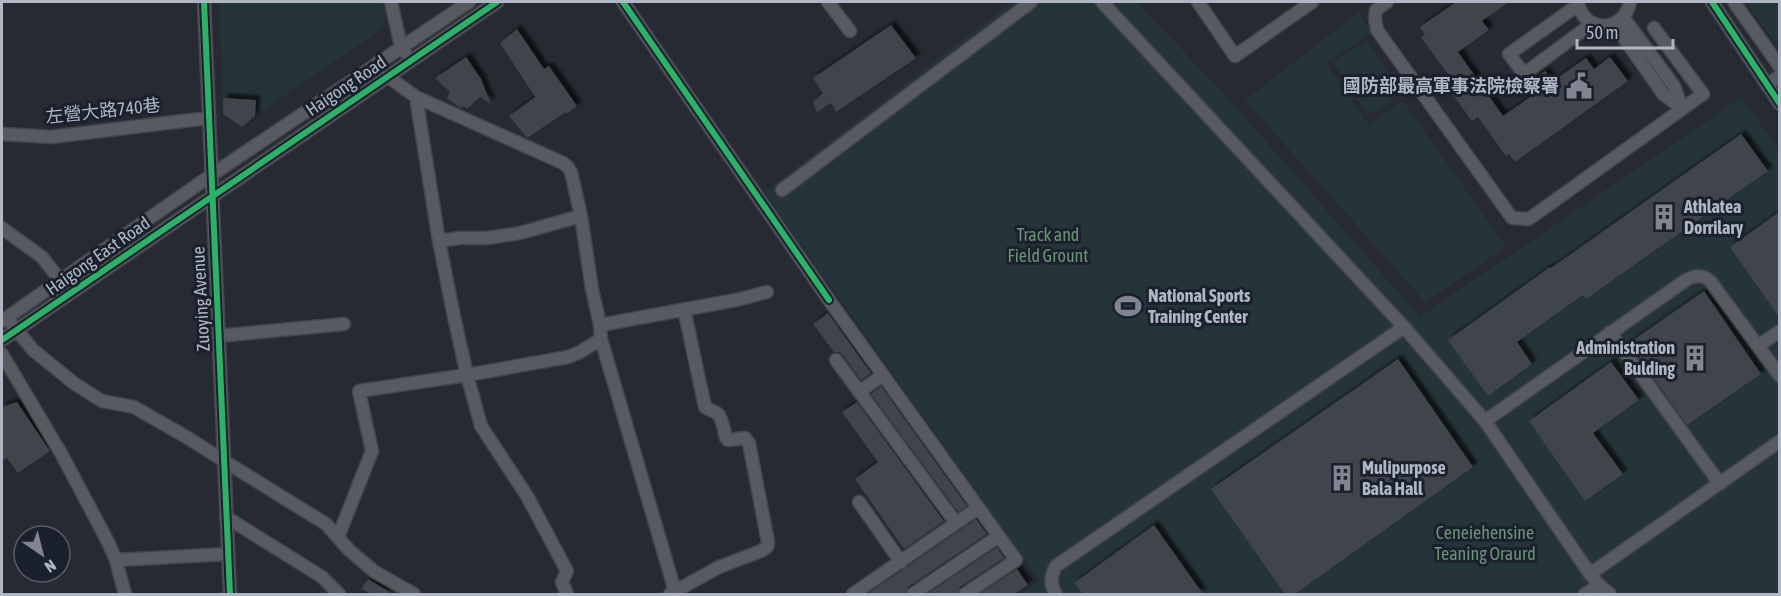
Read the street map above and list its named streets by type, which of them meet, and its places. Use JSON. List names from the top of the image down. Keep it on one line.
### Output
{"streets":{"street":["Haigong Road","左營大路740巷","Haigong East Road","Zuoying Avenue"]},"crossings":[["Haigong Road","Haigong East Road"],["Haigong Road","Zuoying Avenue"],["左營大路740巷","Zuoying Avenue"],["Haigong East Road","Zuoying Avenue"]],"parks":["Track and Field Grount","Ceneiehensine Teaning Oraurd"],"places":{"public building":["國防部最高軍事法院檢察署"],"building":["Athlatea Dorrilary","Administration Bulding","Mulipurpose Bala Hall"],"sports":["National Sports Training Center"]},"scale_bar":"50 m","north":"bottom right"}
